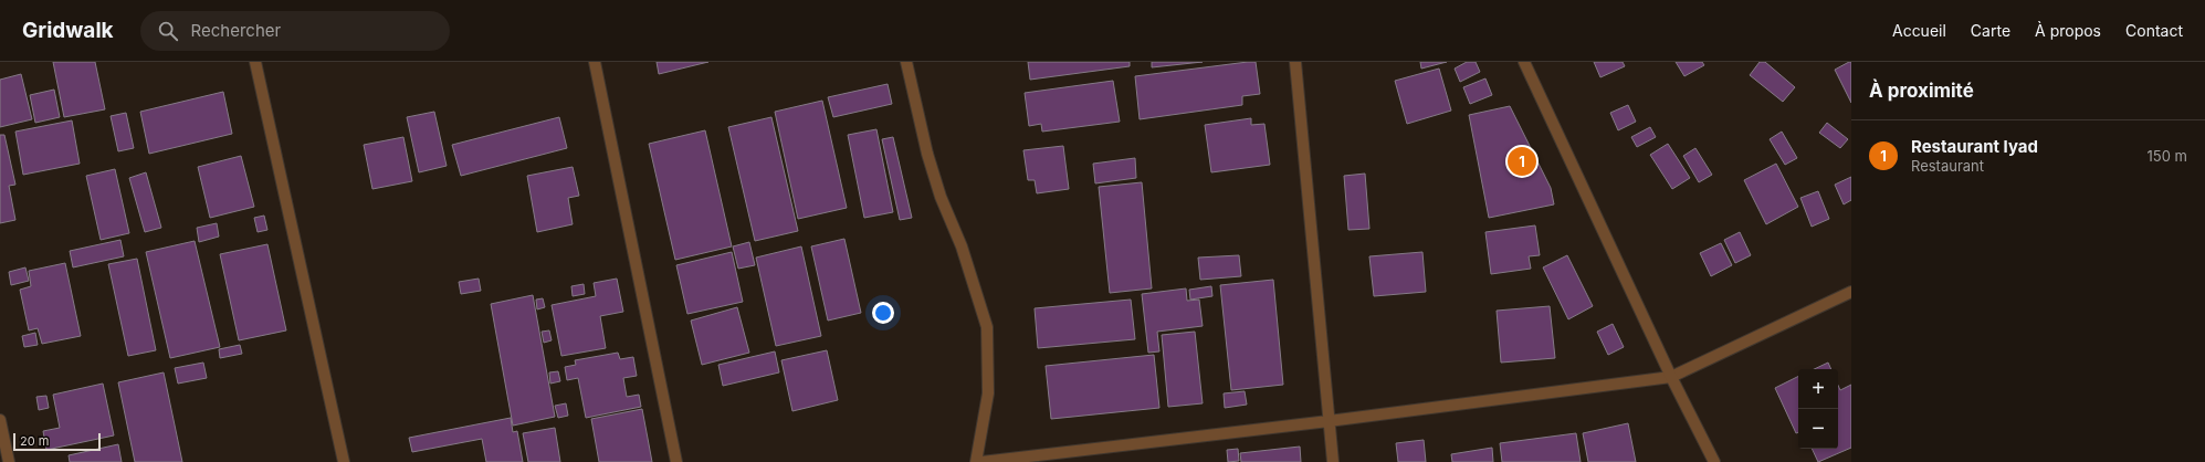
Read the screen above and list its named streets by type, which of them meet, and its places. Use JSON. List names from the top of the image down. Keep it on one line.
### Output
{"scale_bar":"20 m","page":{"header":"Gridwalk","search":"Rechercher","nav":["Accueil","Carte","À propos","Contact"],"heading":"À proximité","list":[{"mark":"1","name":"Restaurant Iyad","note":"Restaurant","value":"150 m"}],"pins":"1","map_buttons":["+","−"],"scale":"20 m"}}
